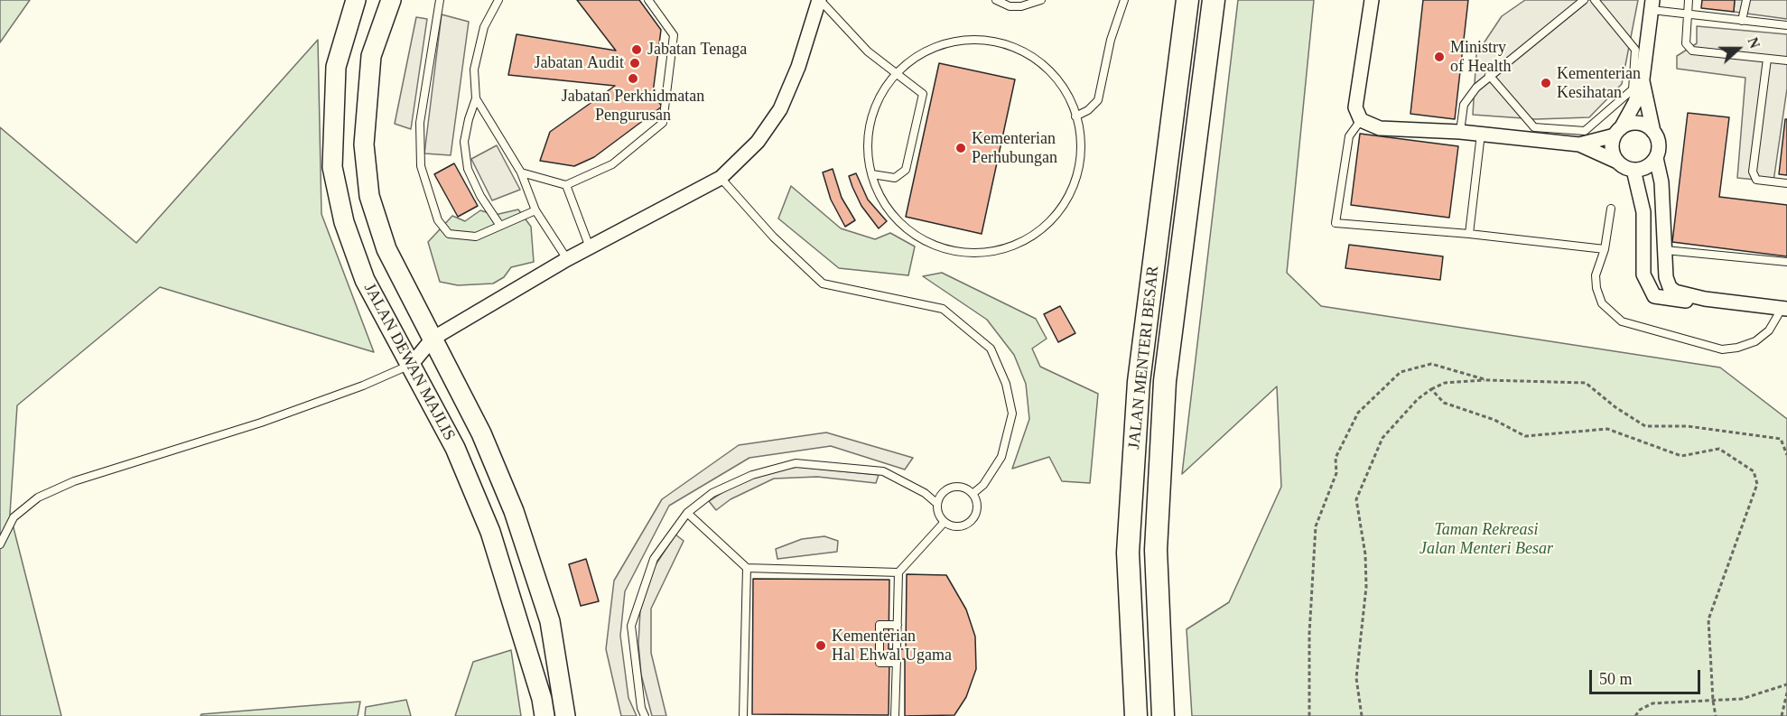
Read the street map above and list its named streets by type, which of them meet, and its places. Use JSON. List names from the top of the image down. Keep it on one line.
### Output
{"streets":{"main road":["JALAN MENTERI BESAR"],"street":["JALAN DEWAN MAJLIS"]},"parks":["Taman Rekreasi Jalan Menteri Besar"],"places":["Jabatan Tenaga","Ministry of Health","Jabatan Audit","Jabatan Perkhidmatan Pengurusan","Kementerian Kesihatan","Kementerian Perhubungan","Kementerian Hal Ehwal Ugama"],"scale_bar":"50 m","north":"right"}
